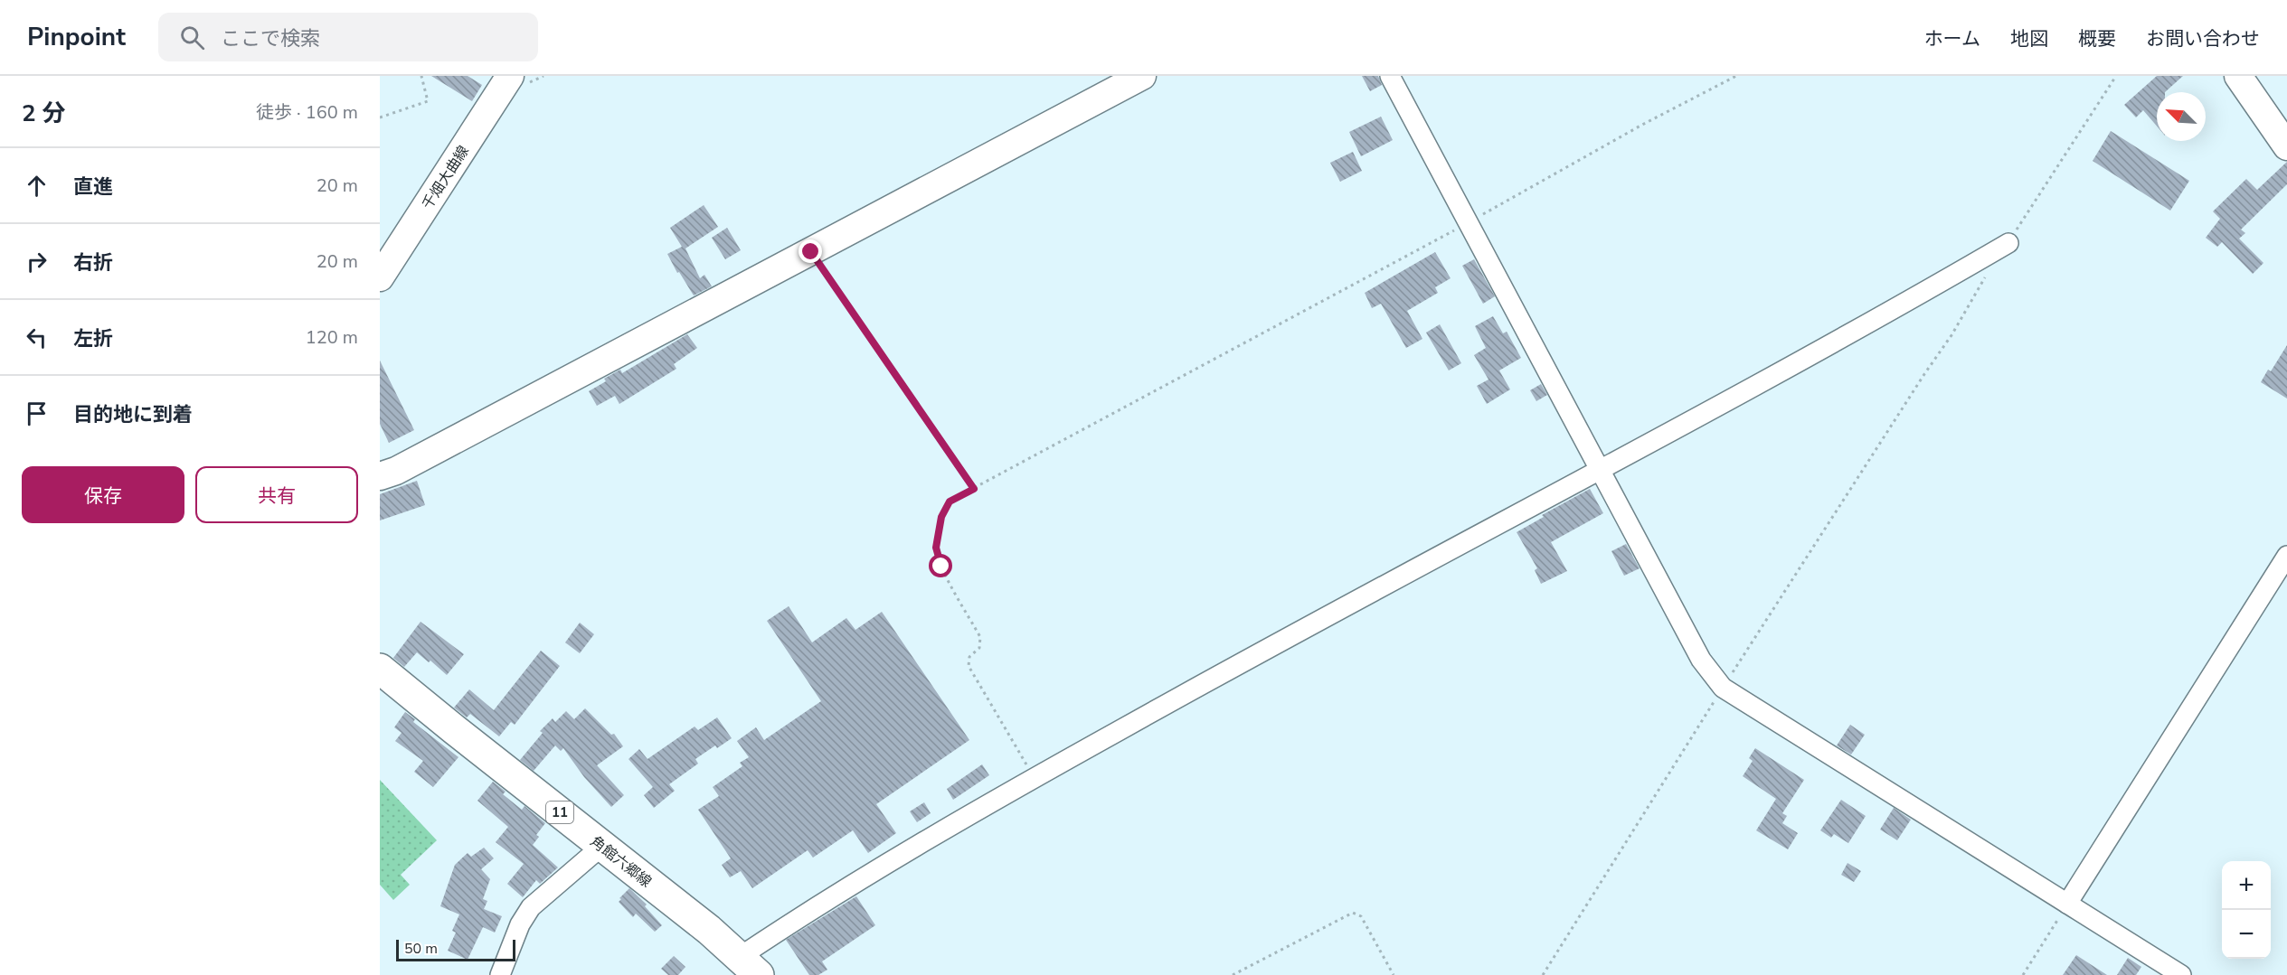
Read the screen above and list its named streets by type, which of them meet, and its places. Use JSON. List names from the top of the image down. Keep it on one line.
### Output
{"streets":{"main road":["11","角館六郷線"],"street":["千畑大曲線"]},"scale_bar":"50 m","north":"top left","page":{"header":"Pinpoint","search":"ここで検索","nav":["ホーム","地図","概要","お問い合わせ"],"heading":["2 分","徒歩 · 160 m"],"list":[["直進","20 m"],["右折","20 m"],["左折","120 m"],"目的地に到着"],"buttons":["保存","共有"],"map_buttons":["+","−"],"scale":"50 m"}}
